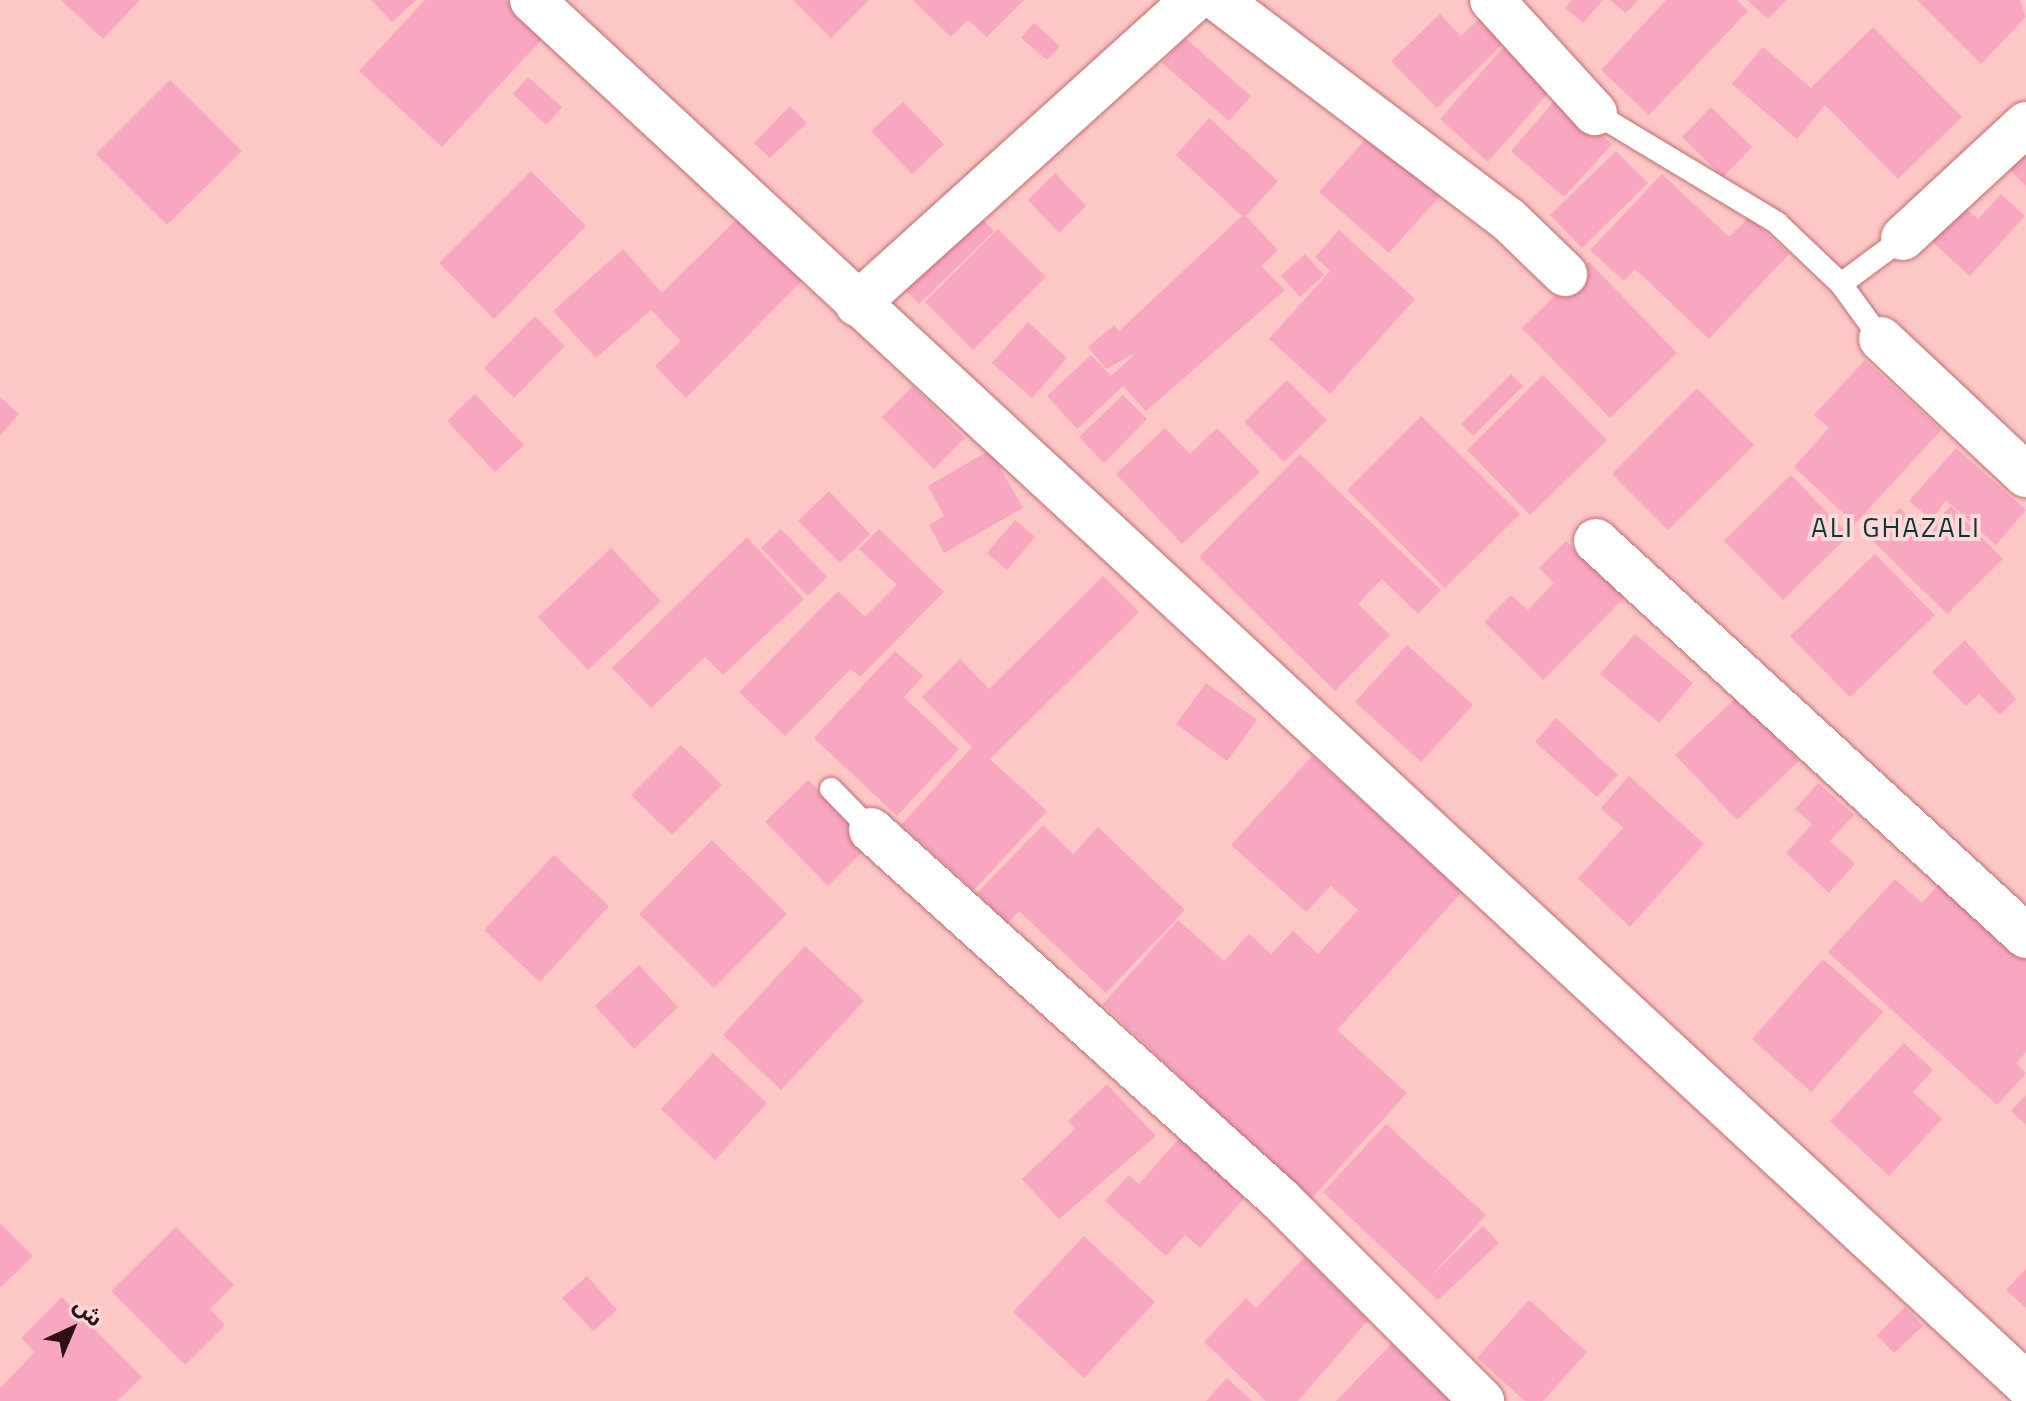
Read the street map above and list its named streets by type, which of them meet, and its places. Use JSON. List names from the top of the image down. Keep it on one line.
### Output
{"districts":["ALI GHAZALI"],"north":"top right"}
